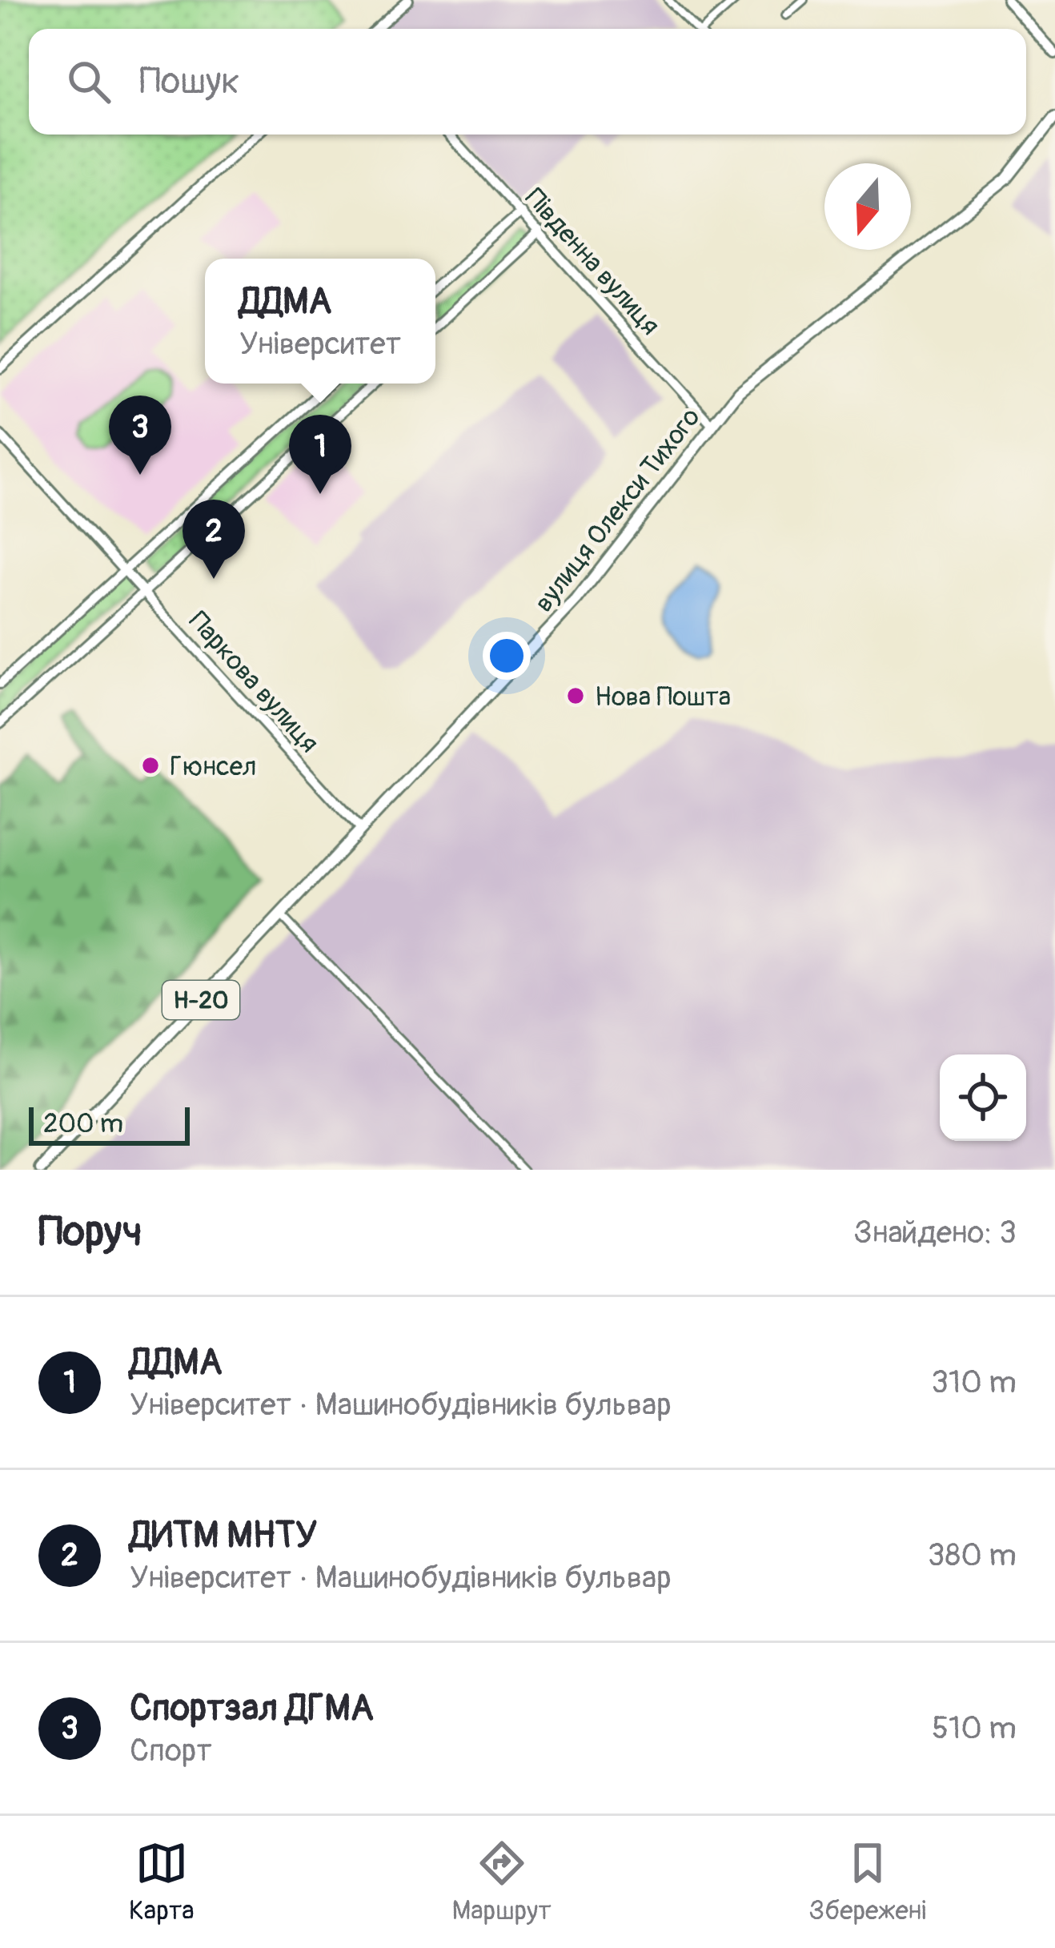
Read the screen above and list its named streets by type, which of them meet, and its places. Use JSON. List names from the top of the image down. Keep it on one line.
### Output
{"streets":{"main road":["вулиця Олекси Тихого","Н-20"],"street":["Південна вулиця","Паркова вулиця"]},"crossings":[["Південна вулиця","вулиця Олекси Тихого"],["вулиця Олекси Тихого","Паркова вулиця"]],"places":["Нова Пошта","Гюнсел"],"scale_bar":"200 m","north":"bottom","page":{"search":"Пошук","popup":["ДДМА","Університет"],"pins":["3","1","2"],"scale":"200 m","heading":["Поруч","Знайдено: 3"],"list":[{"mark":"1","name":"ДДМА","note":"Університет · Машинобудівників бульвар","value":"310 m"},{"mark":"2","name":"ДИТМ МНТУ","note":"Університет · Машинобудівників бульвар","value":"380 m"},{"mark":"3","name":"Спортзал ДГМА","note":"Спорт","value":"510 m"}],"nav":["Карта","Маршрут","Збережені"]}}
